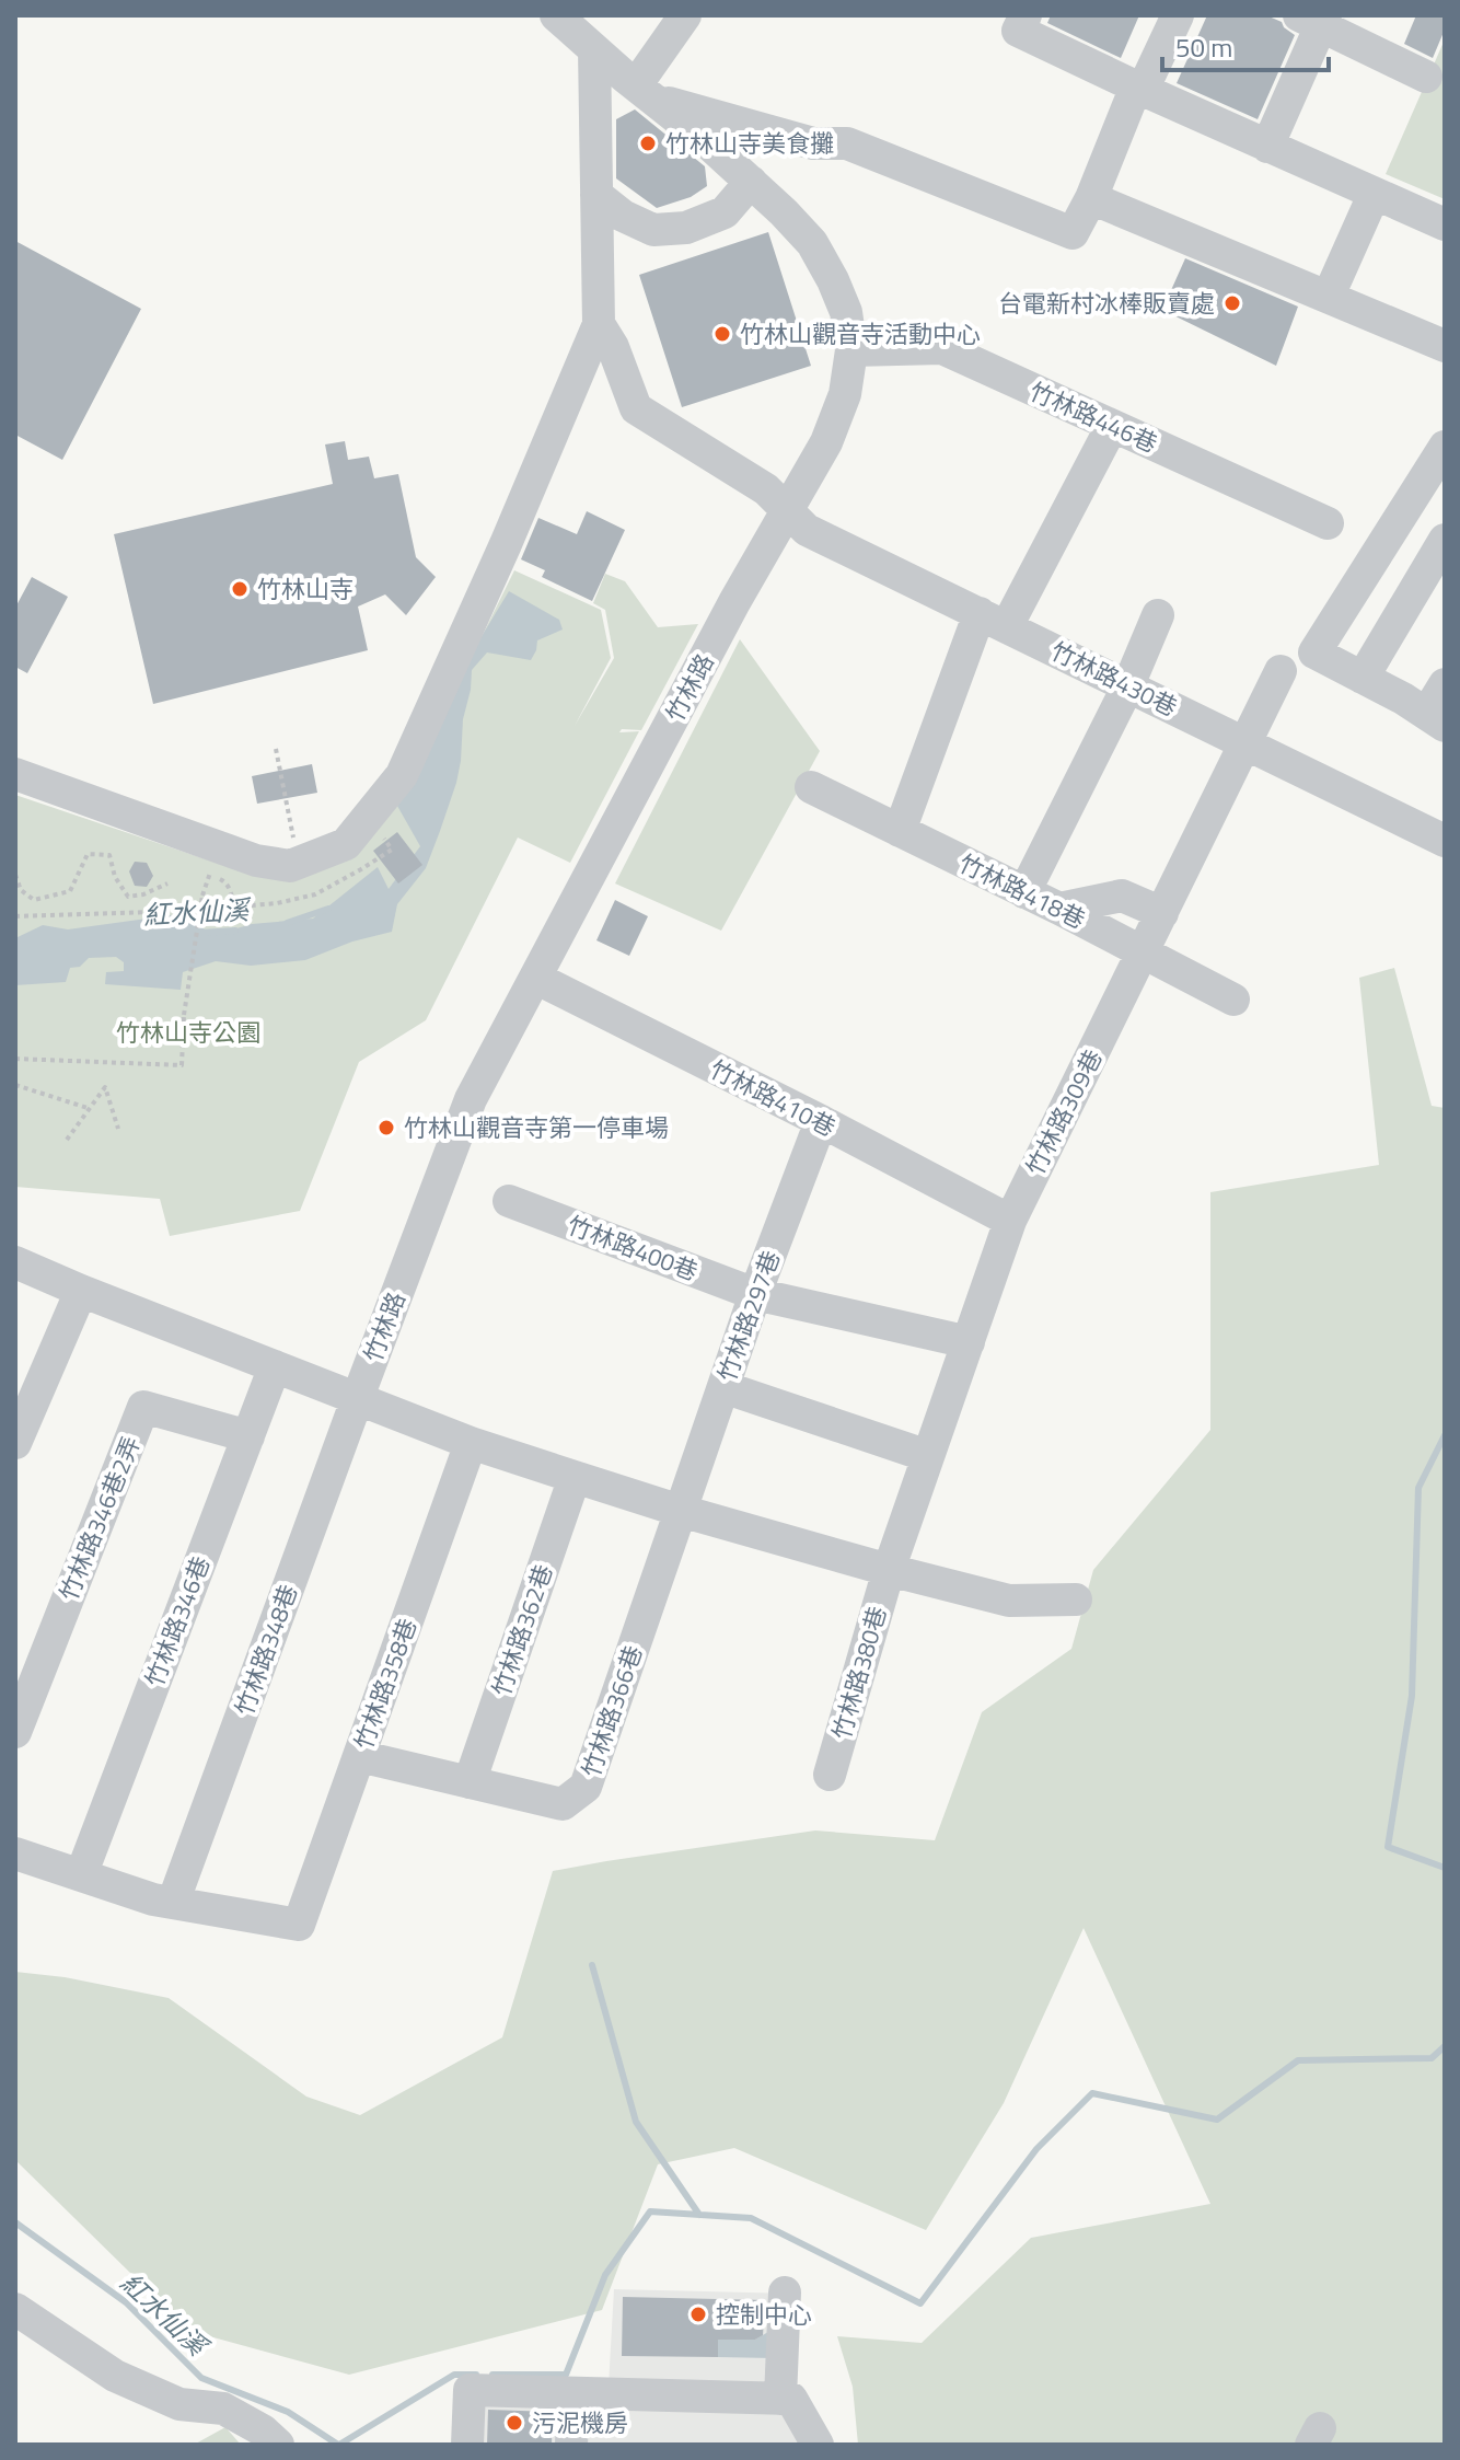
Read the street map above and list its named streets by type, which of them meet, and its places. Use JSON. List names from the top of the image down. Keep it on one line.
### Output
{"streets":{"street":["竹林路446巷","竹林路430巷","竹林路","竹林路418巷","竹林路410巷","竹林路309巷","竹林路400巷","竹林路297巷","竹林路346巷2弄","竹林路346巷","竹林路362巷","竹林路348巷","竹林路380巷","竹林路358巷","竹林路366巷"]},"crossings":[["竹林路446巷","竹林路"],["竹林路430巷","竹林路"],["竹林路430巷","竹林路309巷"],["竹林路","竹林路410巷"],["竹林路","竹林路348巷"],["竹林路418巷","竹林路309巷"],["竹林路410巷","竹林路309巷"],["竹林路410巷","竹林路297巷"],["竹林路309巷","竹林路400巷"],["竹林路309巷","竹林路380巷"],["竹林路400巷","竹林路297巷"],["竹林路297巷","竹林路366巷"],["竹林路346巷2弄","竹林路346巷"],["竹林路362巷","竹林路366巷"],["竹林路348巷","竹林路358巷"],["竹林路358巷","竹林路366巷"]],"water":["紅水仙溪"],"parks":["竹林山寺公園"],"places":["竹林山寺美食攤","台電新村冰棒販賣處","竹林山觀音寺活動中心","竹林山寺","竹林山觀音寺第一停車場","控制中心","污泥機房"],"scale_bar":"50 m"}
